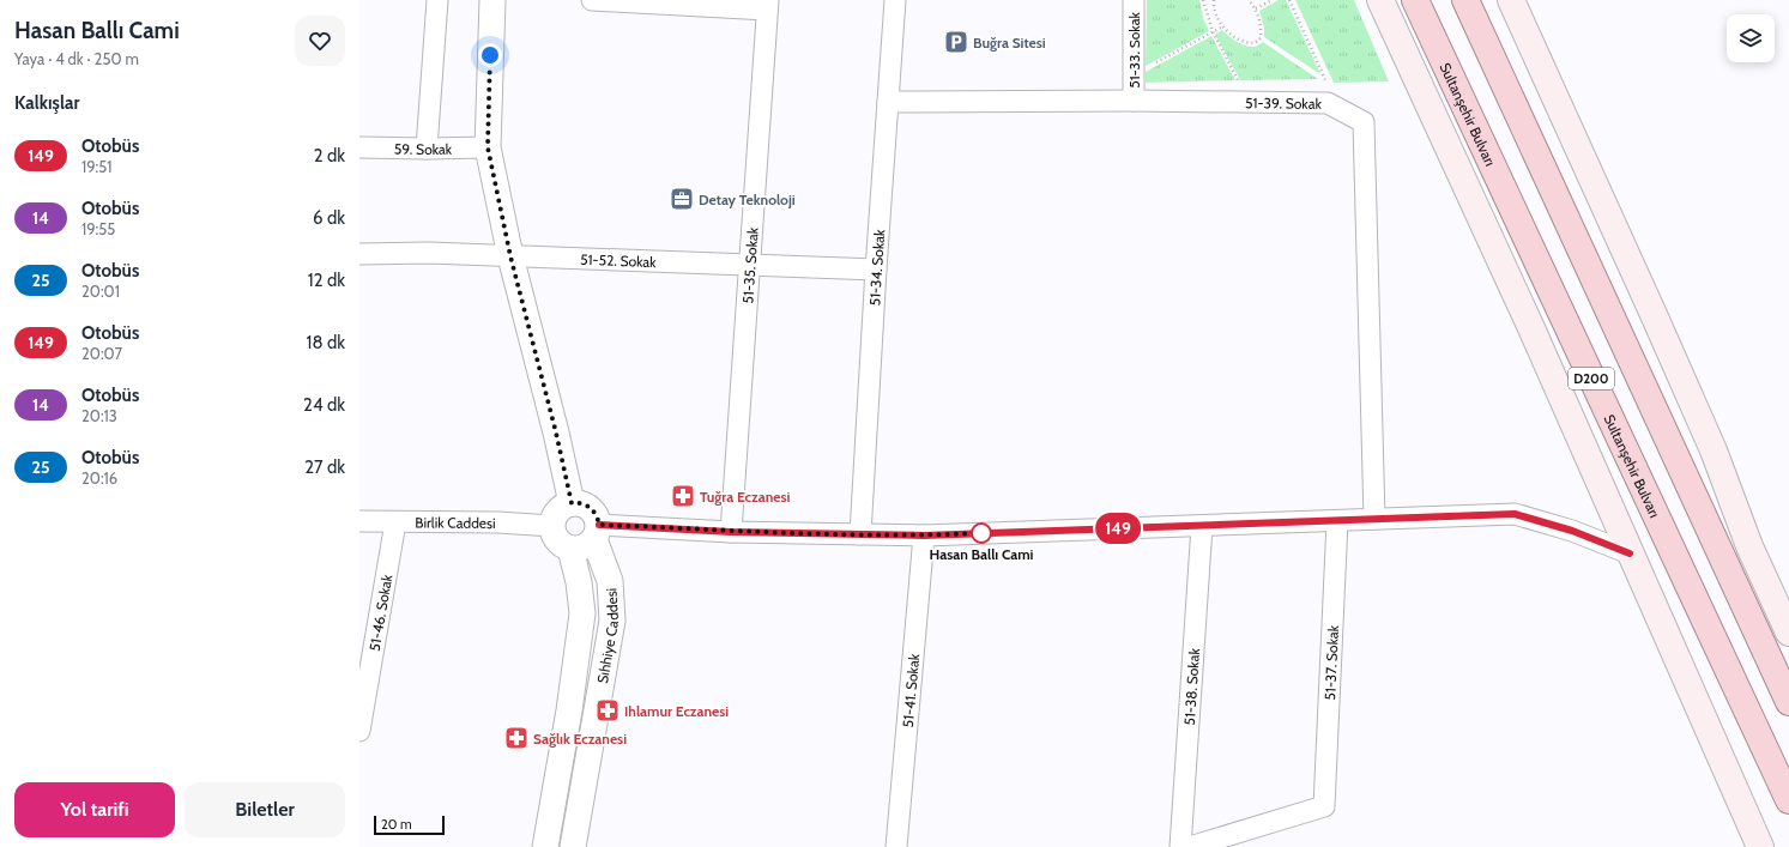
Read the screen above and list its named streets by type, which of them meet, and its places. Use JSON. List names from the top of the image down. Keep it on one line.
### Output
{"streets":{"highway":["Sultanşehir Bulvarı","D200"],"street":["51-33. Sokak","51-39. Sokak","59. Sokak","51-52. Sokak","51-35. Sokak","51-34. Sokak","Birlik Caddesi","51-46. Sokak","Sıhhiye Caddesi","51-37. Sokak","51-38. Sokak","51-41. Sokak"]},"crossings":[["51-33. Sokak","51-39. Sokak"],["51-39. Sokak","51-34. Sokak"],["51-52. Sokak","51-35. Sokak"],["51-52. Sokak","51-34. Sokak"],["Birlik Caddesi","51-46. Sokak"],["Birlik Caddesi","Sıhhiye Caddesi"]],"places":{"parking":["Buğra Sitesi"],"office":["Detay Teknoloji"],"pharmacy":["Tuğra Eczanesi","Ihlamur Eczanesi","Sağlık Eczanesi"],"other":["Hasan Ballı Cami"]},"lines":["bus line 149"],"scale_bar":"20 m","page":{"heading":[["Hasan Ballı Cami","Yaya · 4 dk · 250 m"],"Kalkışlar"],"on_map":"149","list":[{"mark":"149","name":"Otobüs","note":"19:51","value":"2 dk"},{"mark":"14","name":"Otobüs","note":"19:55","value":"6 dk"},{"mark":"25","name":"Otobüs","note":"20:01","value":"12 dk"},{"mark":"149","name":"Otobüs","note":"20:07","value":"18 dk"},{"mark":"14","name":"Otobüs","note":"20:13","value":"24 dk"},{"mark":"25","name":"Otobüs","note":"20:16","value":"27 dk"}],"buttons":["Yol tarifi","Biletler"],"scale":"20 m"}}
